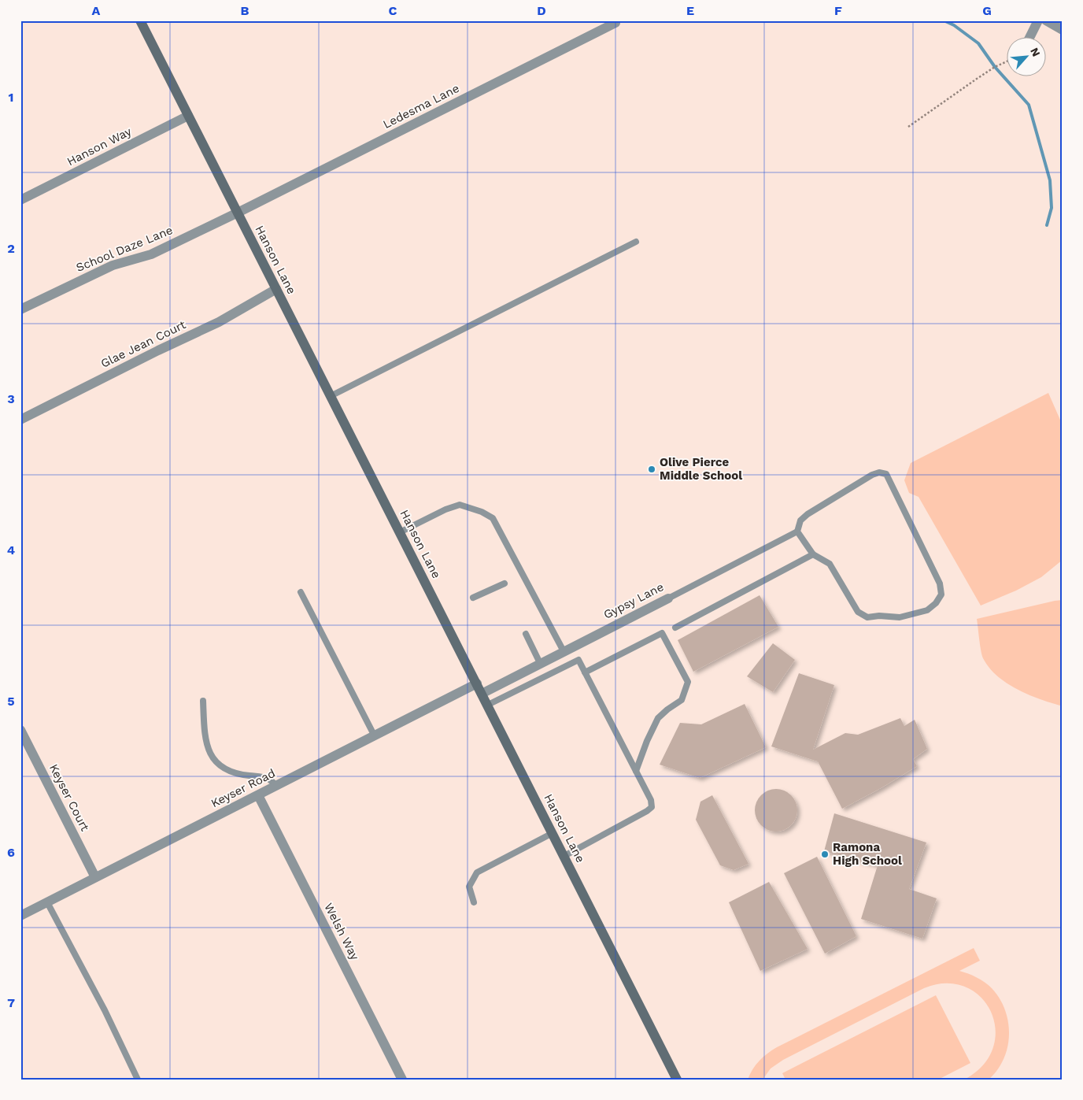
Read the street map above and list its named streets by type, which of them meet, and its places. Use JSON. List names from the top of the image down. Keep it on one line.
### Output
{"streets":{"main road":["Hanson Lane"],"street":["Ledesma Lane","Hanson Way","School Daze Lane","Glae Jean Court","Gypsy Lane","Keyser Road","Keyser Court","Welsh Way"]},"crossings":[["Ledesma Lane","School Daze Lane"],["Ledesma Lane","Hanson Lane"],["Hanson Way","Hanson Lane"],["School Daze Lane","Hanson Lane"],["Hanson Lane","Glae Jean Court"],["Hanson Lane","Gypsy Lane"],["Hanson Lane","Keyser Road"],["Keyser Road","Keyser Court"],["Keyser Road","Welsh Way"]],"places":["Olive Pierce Middle School","Ramona High School"],"north":"top right","grid":{"columns":["A","B","C","D","E","F","G"],"rows":["1","2","3","4","5","6","7"]}}
